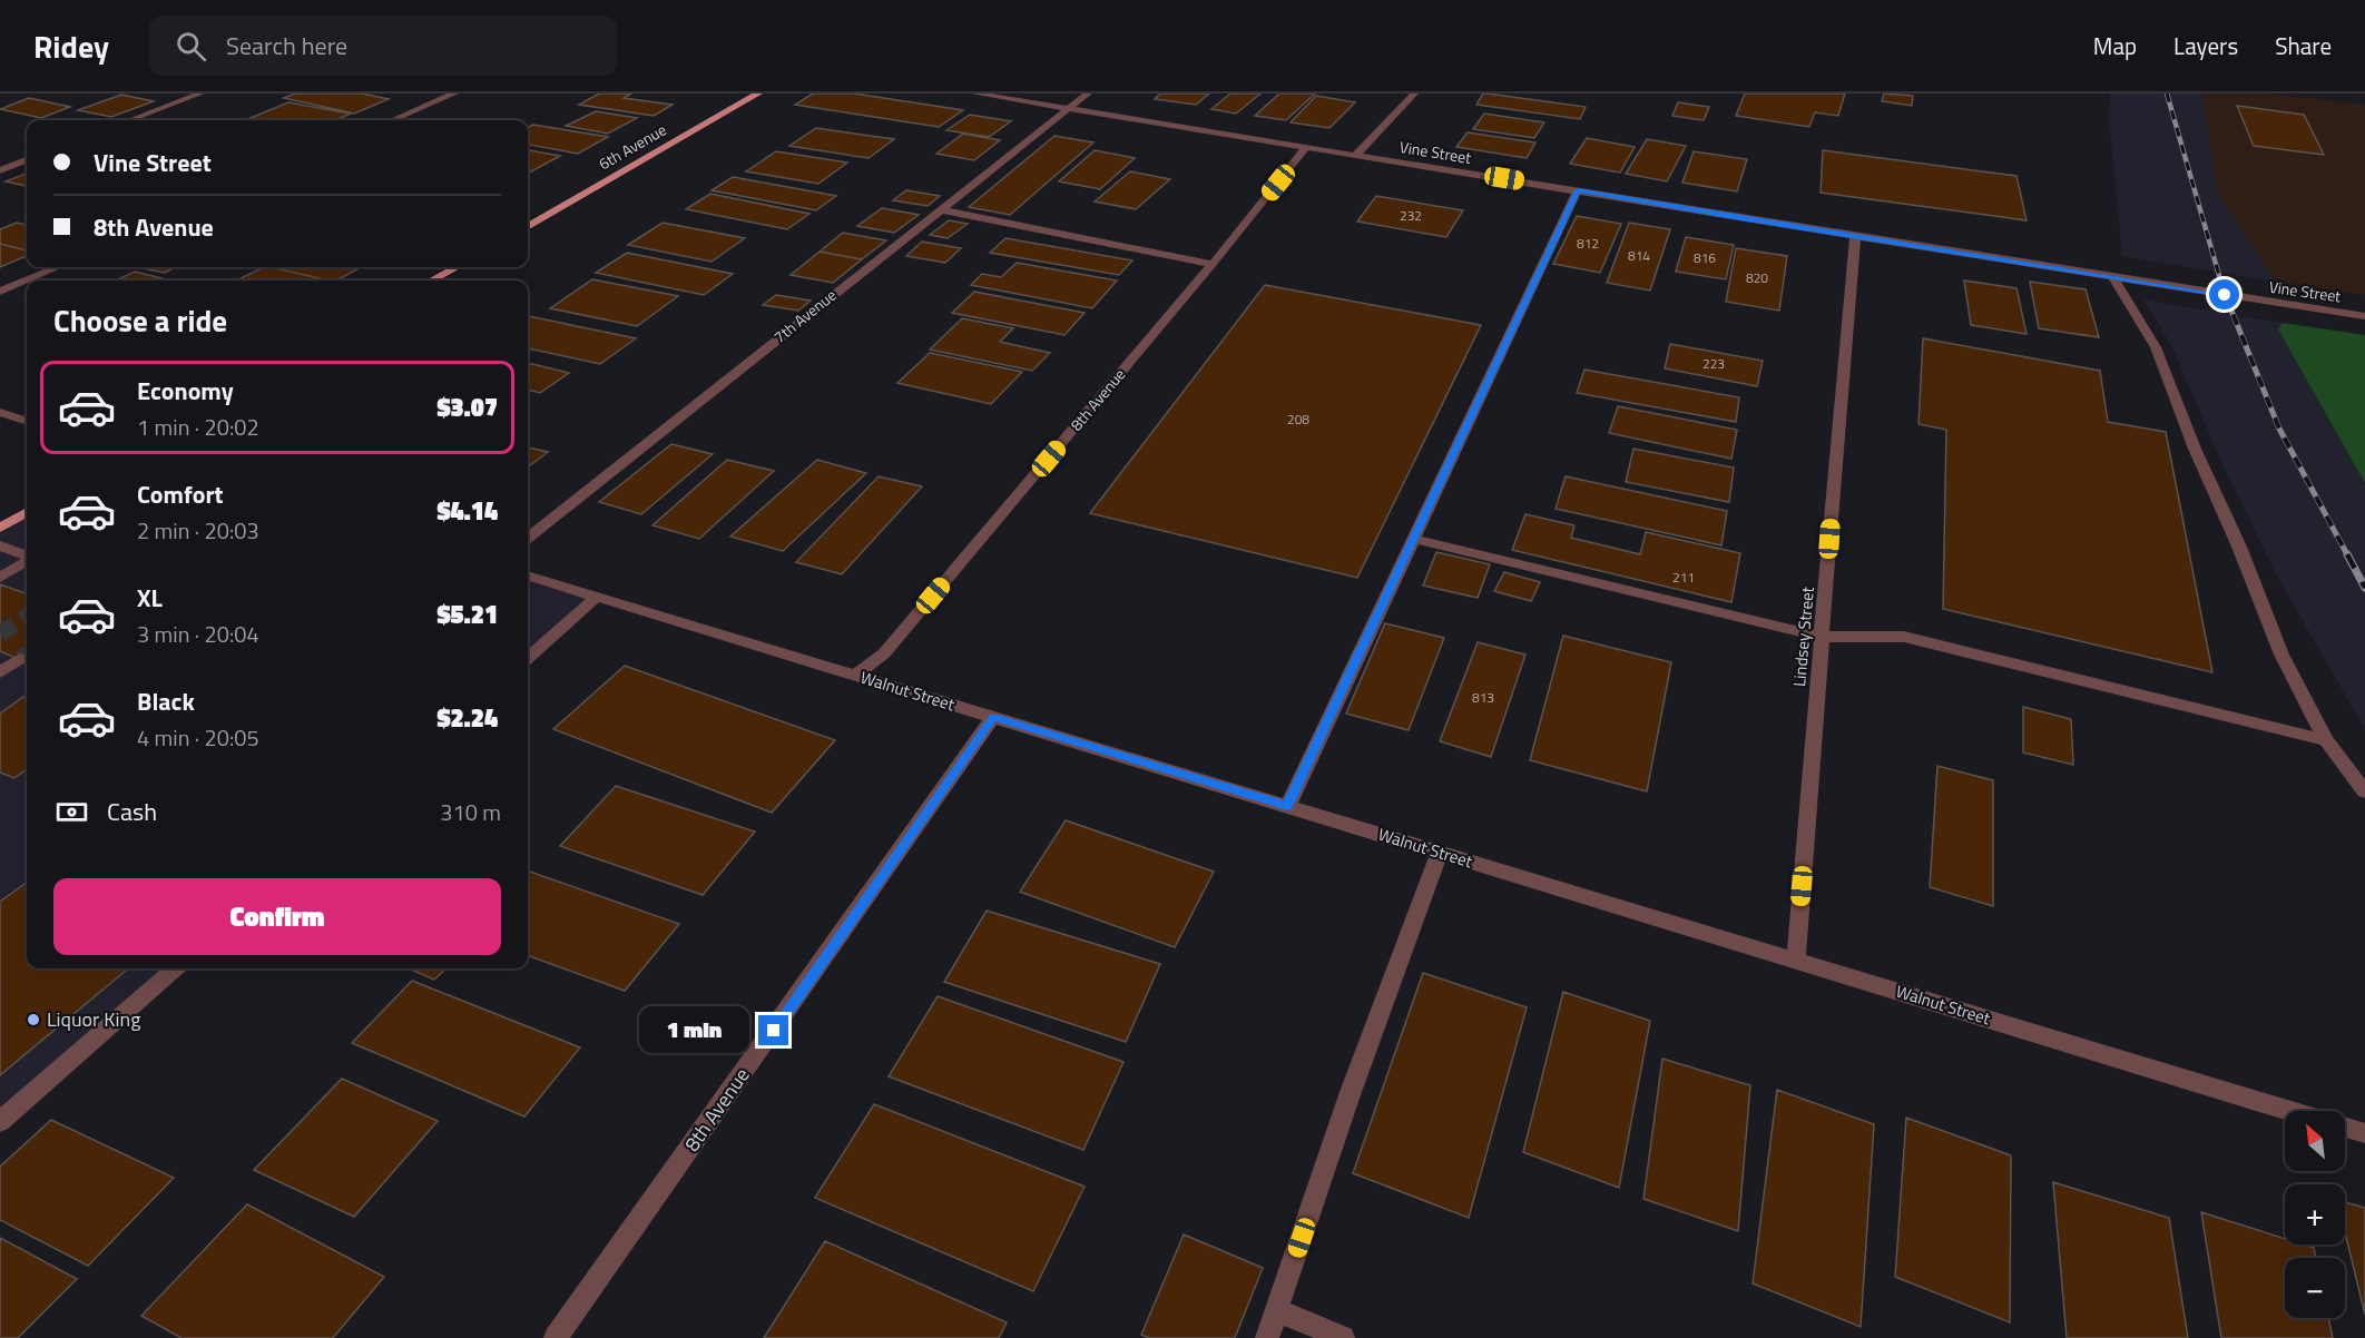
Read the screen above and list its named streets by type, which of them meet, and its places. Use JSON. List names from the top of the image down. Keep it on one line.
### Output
{"streets":{"main road":["6th Avenue"],"street":["Vine Street","7th Avenue","8th Avenue","Lindsey Street","Walnut Street"]},"crossings":[["Vine Street","7th Avenue"],["Vine Street","8th Avenue"],["Vine Street","Lindsey Street"],["8th Avenue","Walnut Street"],["Lindsey Street","Walnut Street"]],"places":["Liquor King"],"house_numbers":["232","812","814","816","820","223","208","211","813"],"north":"top left","page":{"header":"Ridey","search":"Search here","nav":["Map","Layers","Share"],"banner":["Vine Street","8th Avenue"],"heading":"Choose a ride","list":[{"name":"Economy","note":"1 min · 20:02","value":"$3.07"},{"name":"Comfort","note":"2 min · 20:03","value":"$4.14"},{"name":"XL","note":"3 min · 20:04","value":"$5.21"},{"name":"Black","note":"4 min · 20:05","value":"$2.24"}],"pay":["Cash","310 m"],"buttons":"Confirm","bubble":"1 min","map_buttons":["+","−"]}}
